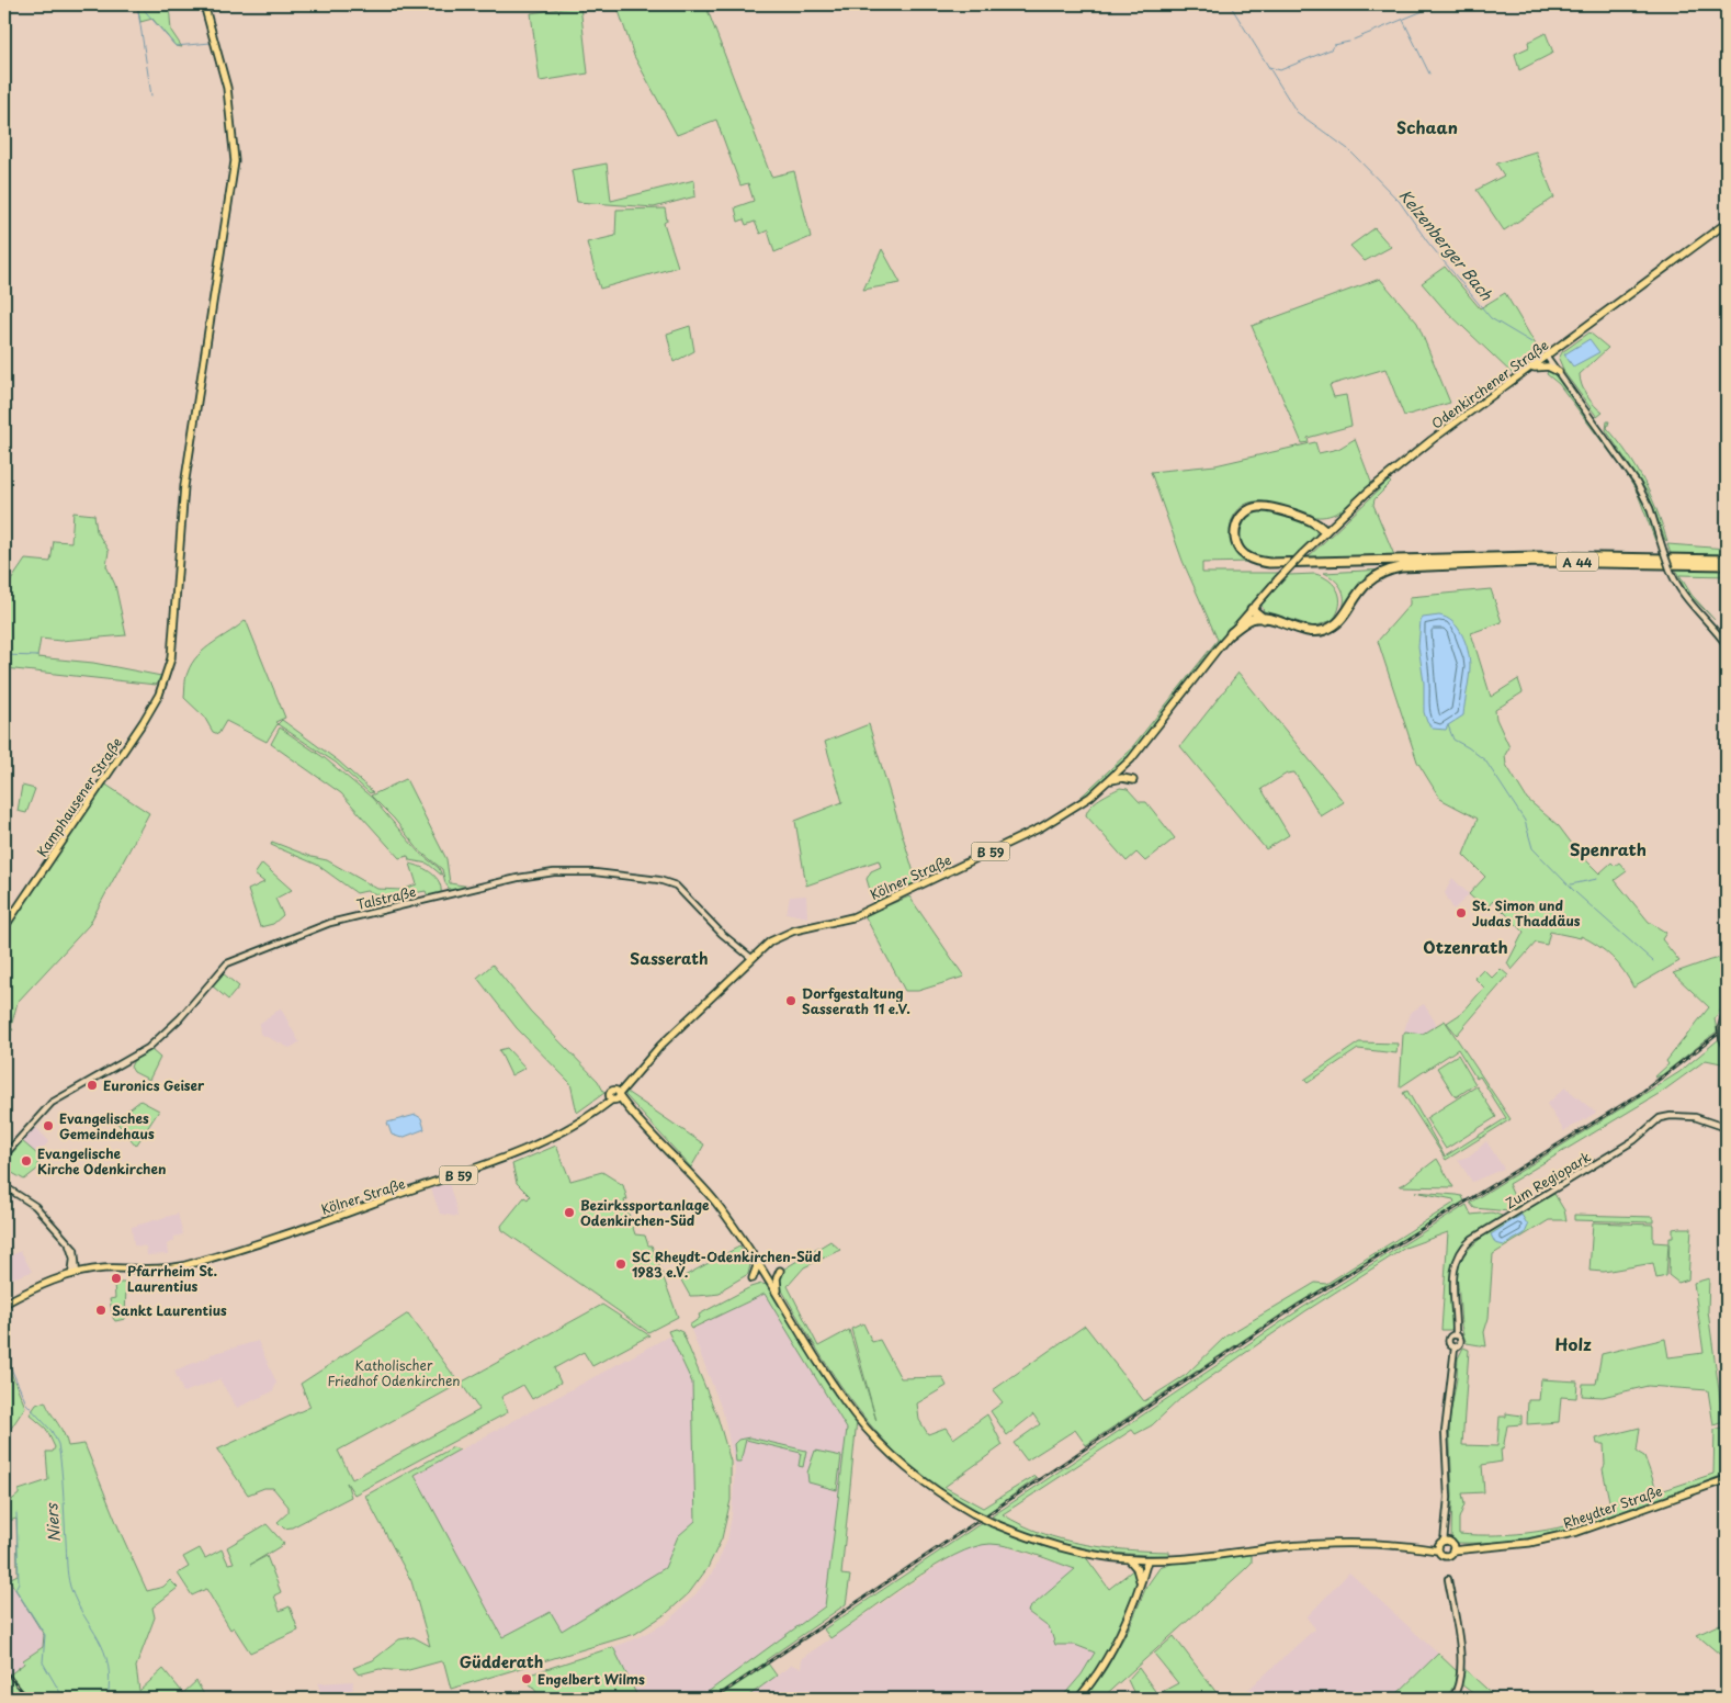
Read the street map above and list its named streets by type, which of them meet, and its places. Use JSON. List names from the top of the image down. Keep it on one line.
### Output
{"streets":{"highway":["A 44"],"main road":["Odenkirchener Straße","Kamphausener Straße","B 59","Kölner Straße","Rheydter Straße"],"street":["Talstraße","Zum Regiopark"]},"crossings":[["Odenkirchener Straße","A 44"],["Odenkirchener Straße","Kölner Straße"],["B 59","Kölner Straße"],["Kölner Straße","Talstraße"],["Zum Regiopark","Rheydter Straße"]],"districts":["Schaan","Spenrath","Otzenrath","Sasserath","Holz","Güdderath"],"water":["Kelzenberger Bach","Niers"],"parks":["Katholischer Friedhof Odenkirchen"],"places":["St. Simon und Judas Thaddäus","Dorfgestaltung Sasserath 11 e.V.","Euronics Geiser","Evangelisches Gemeindehaus","Evangelische Kirche Odenkirchen","Bezirkssportanlage Odenkirchen-Süd","SC Rheydt-Odenkirchen-Süd 1983 e.V.","Pfarrheim St. Laurentius","Sankt Laurentius","Engelbert Wilms"]}
